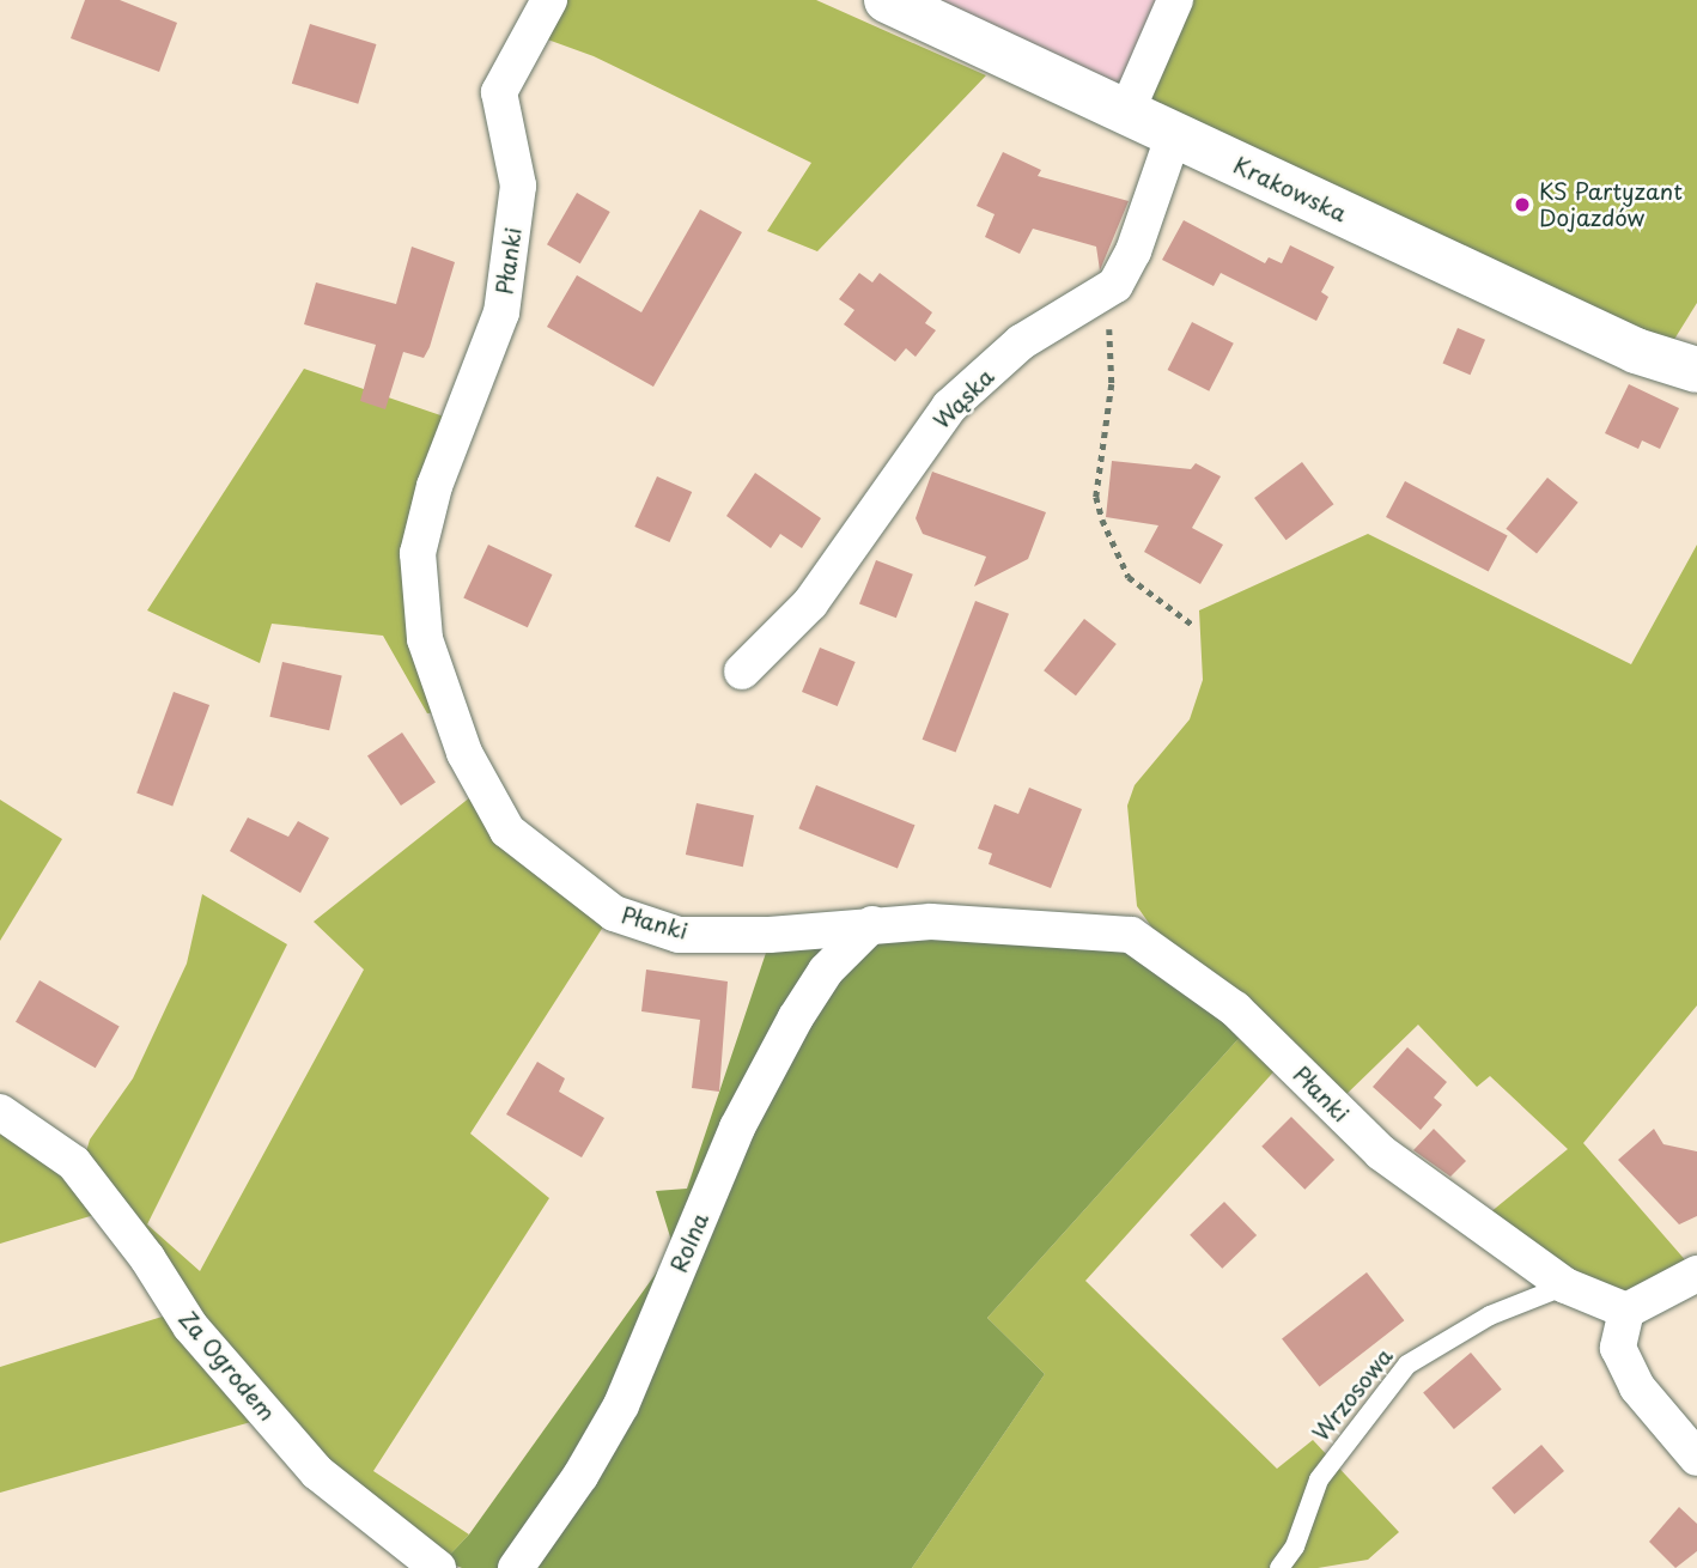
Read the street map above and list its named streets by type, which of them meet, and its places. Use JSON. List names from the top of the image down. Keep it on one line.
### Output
{"streets":{"street":["Krakowska","Płanki","Wąska","Rolna","Za Ogrodem"],"lane":["Wrzosowa"]},"crossings":[["Krakowska","Wąska"],["Płanki","Rolna"],["Płanki","Wrzosowa"]],"places":["KS Partyzant Dojazdów"]}
